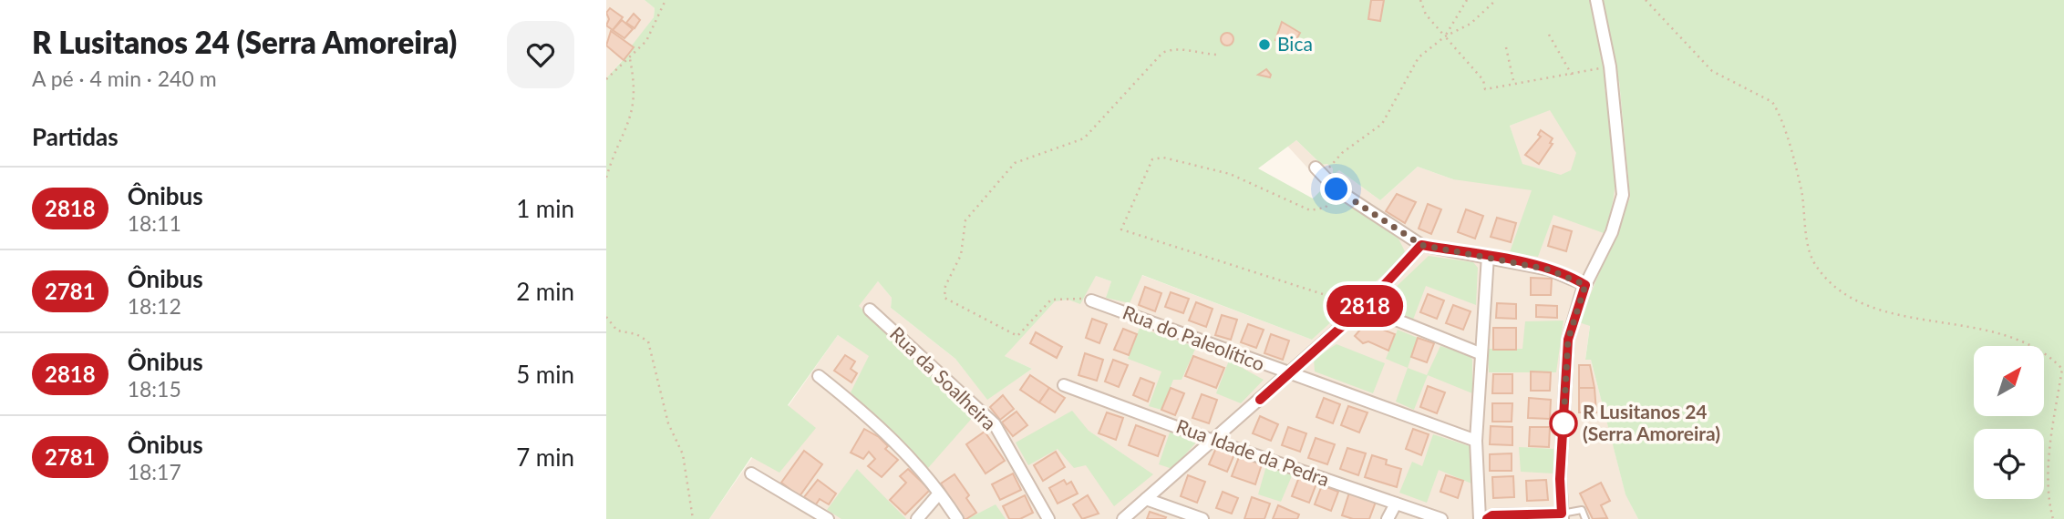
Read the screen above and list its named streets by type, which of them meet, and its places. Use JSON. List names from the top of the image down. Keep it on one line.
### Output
{"streets":{"street":["Rua do Paleolítico","Rua da Soalheira","Rua Idade da Pedra"]},"places":["Bica","R Lusitanos 24 (Serra Amoreira)"],"lines":["bus line 2818"],"north":"top right","page":{"heading":[["R Lusitanos 24 (Serra Amoreira)","A pé · 4 min · 240 m"],"Partidas"],"on_map":"2818","list":[{"mark":"2818","name":"Ônibus","note":"18:11","value":"1 min"},{"mark":"2781","name":"Ônibus","note":"18:12","value":"2 min"},{"mark":"2818","name":"Ônibus","note":"18:15","value":"5 min"},{"mark":"2781","name":"Ônibus","note":"18:17","value":"7 min"}]}}
